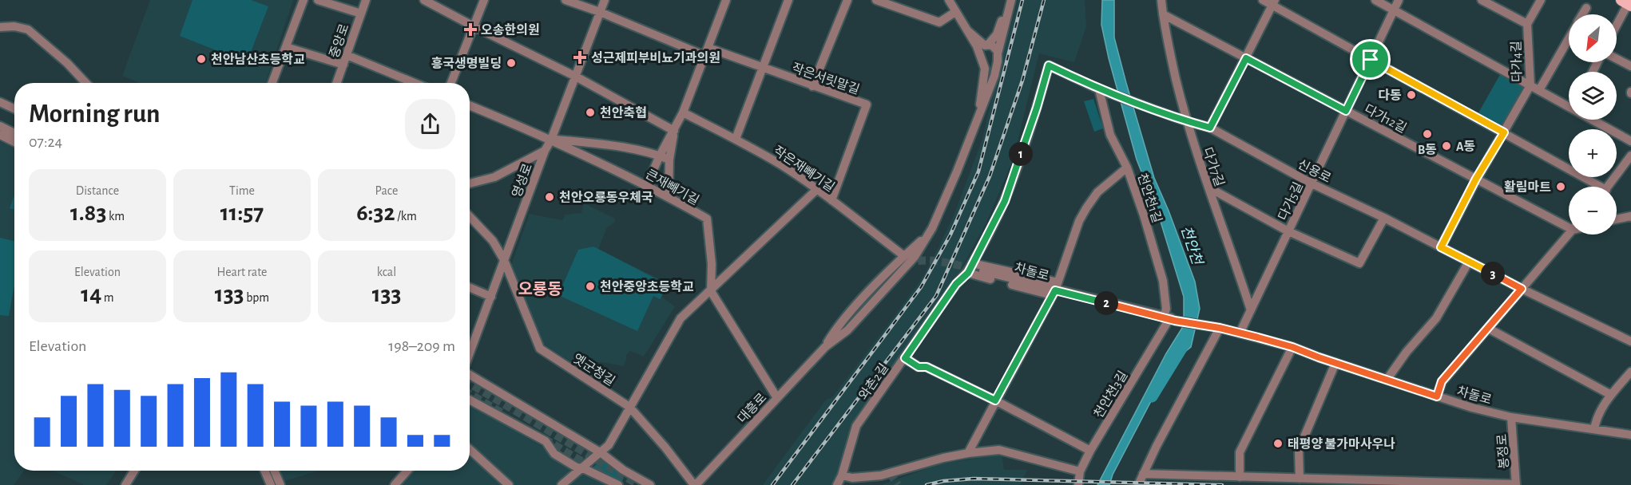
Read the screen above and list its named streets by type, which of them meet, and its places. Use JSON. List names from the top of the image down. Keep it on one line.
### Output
{"streets":{"street":["중앙로","다가4길","작은서릿말길","다가12길","다가7길","작은재빼기길","신용로","영성로","큰재빼기길","천안천1길","다가5길","차돌로","옛군청길","와촌2길","천안천3길","대흥로","봉정로"]},"crossings":[["다가4길","다가12길"],["다가4길","신용로"],["작은서릿말길","작은재빼기길"],["작은서릿말길","영성로"],["다가12길","다가7길"],["다가12길","다가5길"],["다가7길","신용로"],["다가7길","다가5길"],["작은재빼기길","대흥로"],["신용로","천안천1길"],["신용로","다가5길"],["신용로","와촌2길"],["영성로","큰재빼기길"],["영성로","옛군청길"],["천안천1길","차돌로"],["천안천1길","와촌2길"],["천안천1길","천안천3길"],["다가5길","차돌로"],["차돌로","천안천3길"],["차돌로","봉정로"],["옛군청길","대흥로"]],"districts":["오룡동"],"water":["천안천"],"places":{"health":["오송한의원","성근제피부비뇨기과의원"],"other":["천안남산초등학교","흥국생명빌딩","다동","천안축협","B동","A동","활림마트","천안오룡동우체국","천안중앙초등학교","태평양 불가마사우나"]},"north":"bottom left","page":{"map_buttons":["+","−"],"heading":["Morning run","07:24"],"pins":["1","3","2"],"stats":[["Distance","1.83 km"],["Time","11:57"],["Pace","6:32 /km"],["Elevation","14 m"],["Heart rate","133 bpm"],["kcal","133"]],"chart":["Elevation","198–209 m"]}}
